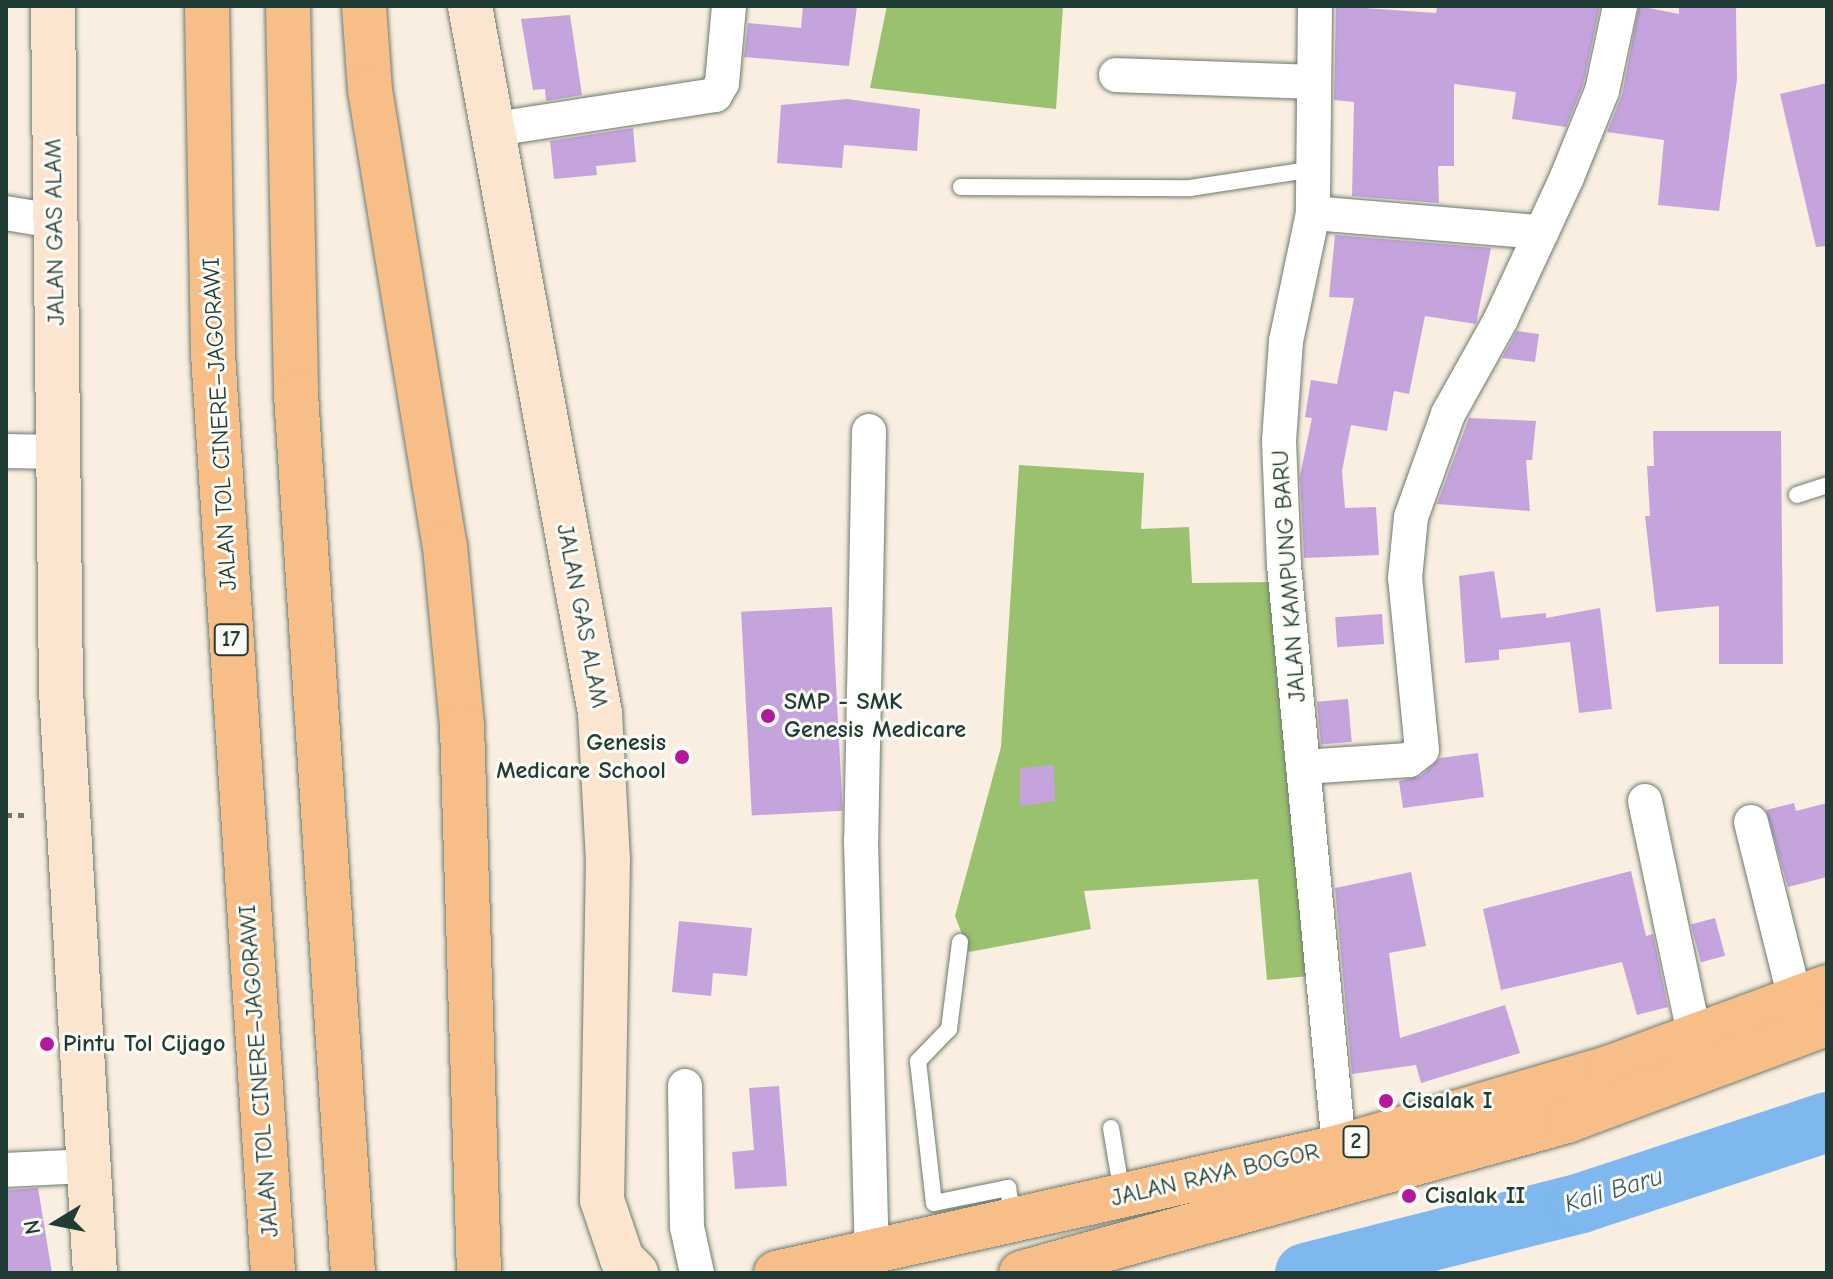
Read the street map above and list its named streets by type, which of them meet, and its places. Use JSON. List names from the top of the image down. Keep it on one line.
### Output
{"streets":{"highway":["JALAN TOL CINERE–JAGORAWI","17","2","JALAN RAYA BOGOR"],"main road":["JALAN GAS ALAM"],"street":["JALAN KAMPUNG BARU"]},"crossings":[["JALAN KAMPUNG BARU","JALAN RAYA BOGOR"]],"water":["Kali Baru"],"places":["SMP - SMK Genesis Medicare","Genesis Medicare School","Pintu Tol Cijago","Cisalak I","Cisalak II"],"north":"left"}
